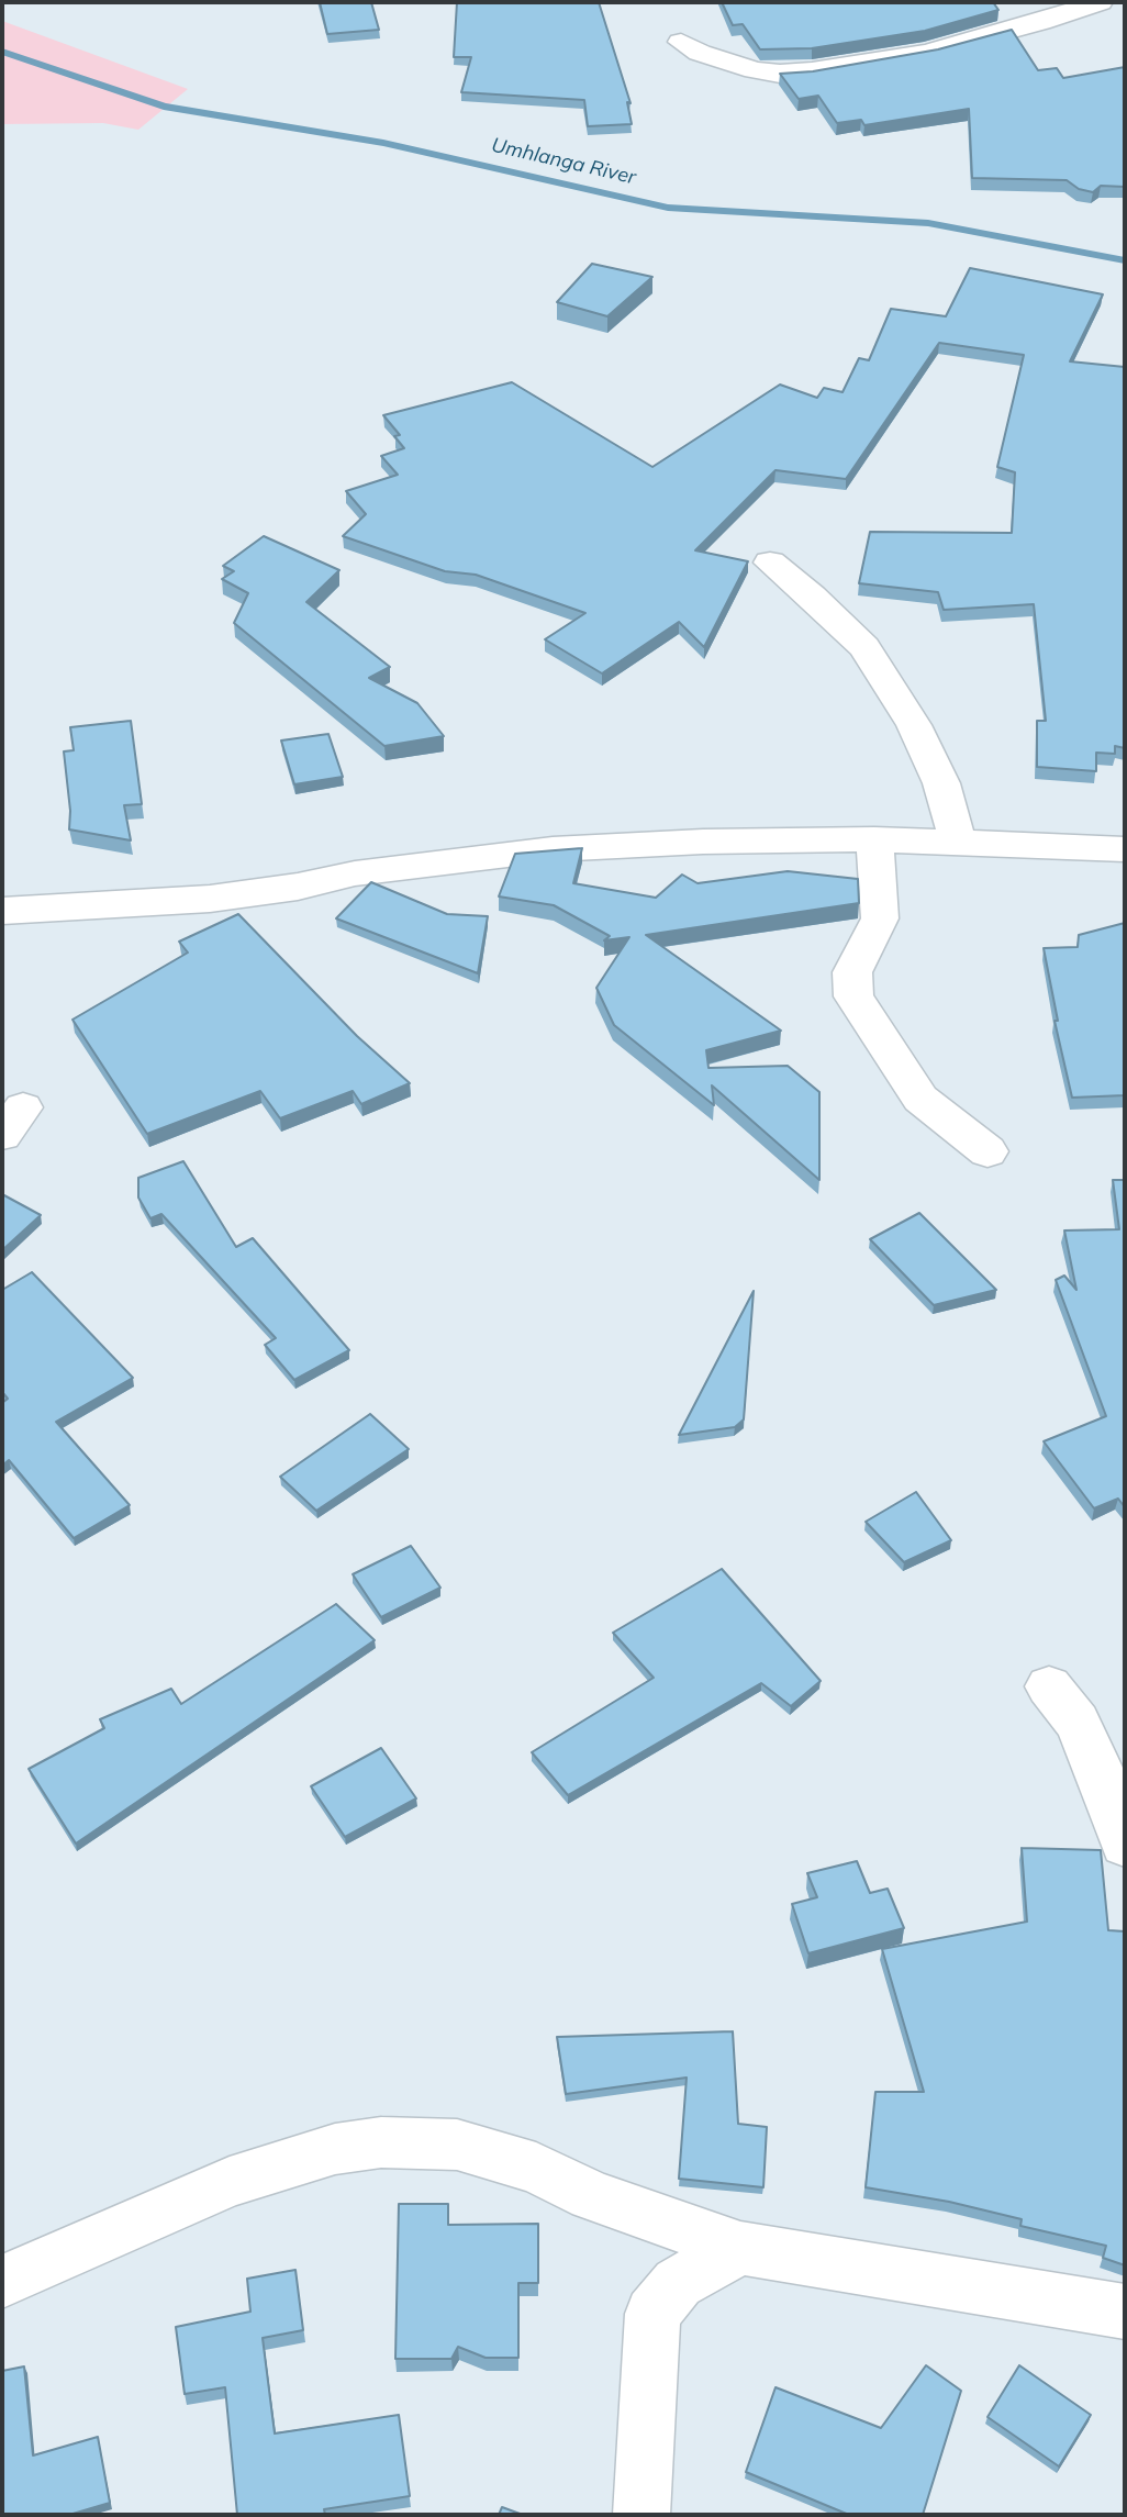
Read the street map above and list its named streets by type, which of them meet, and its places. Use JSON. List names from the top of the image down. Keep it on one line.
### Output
{"water":["Umhlanga River"]}
